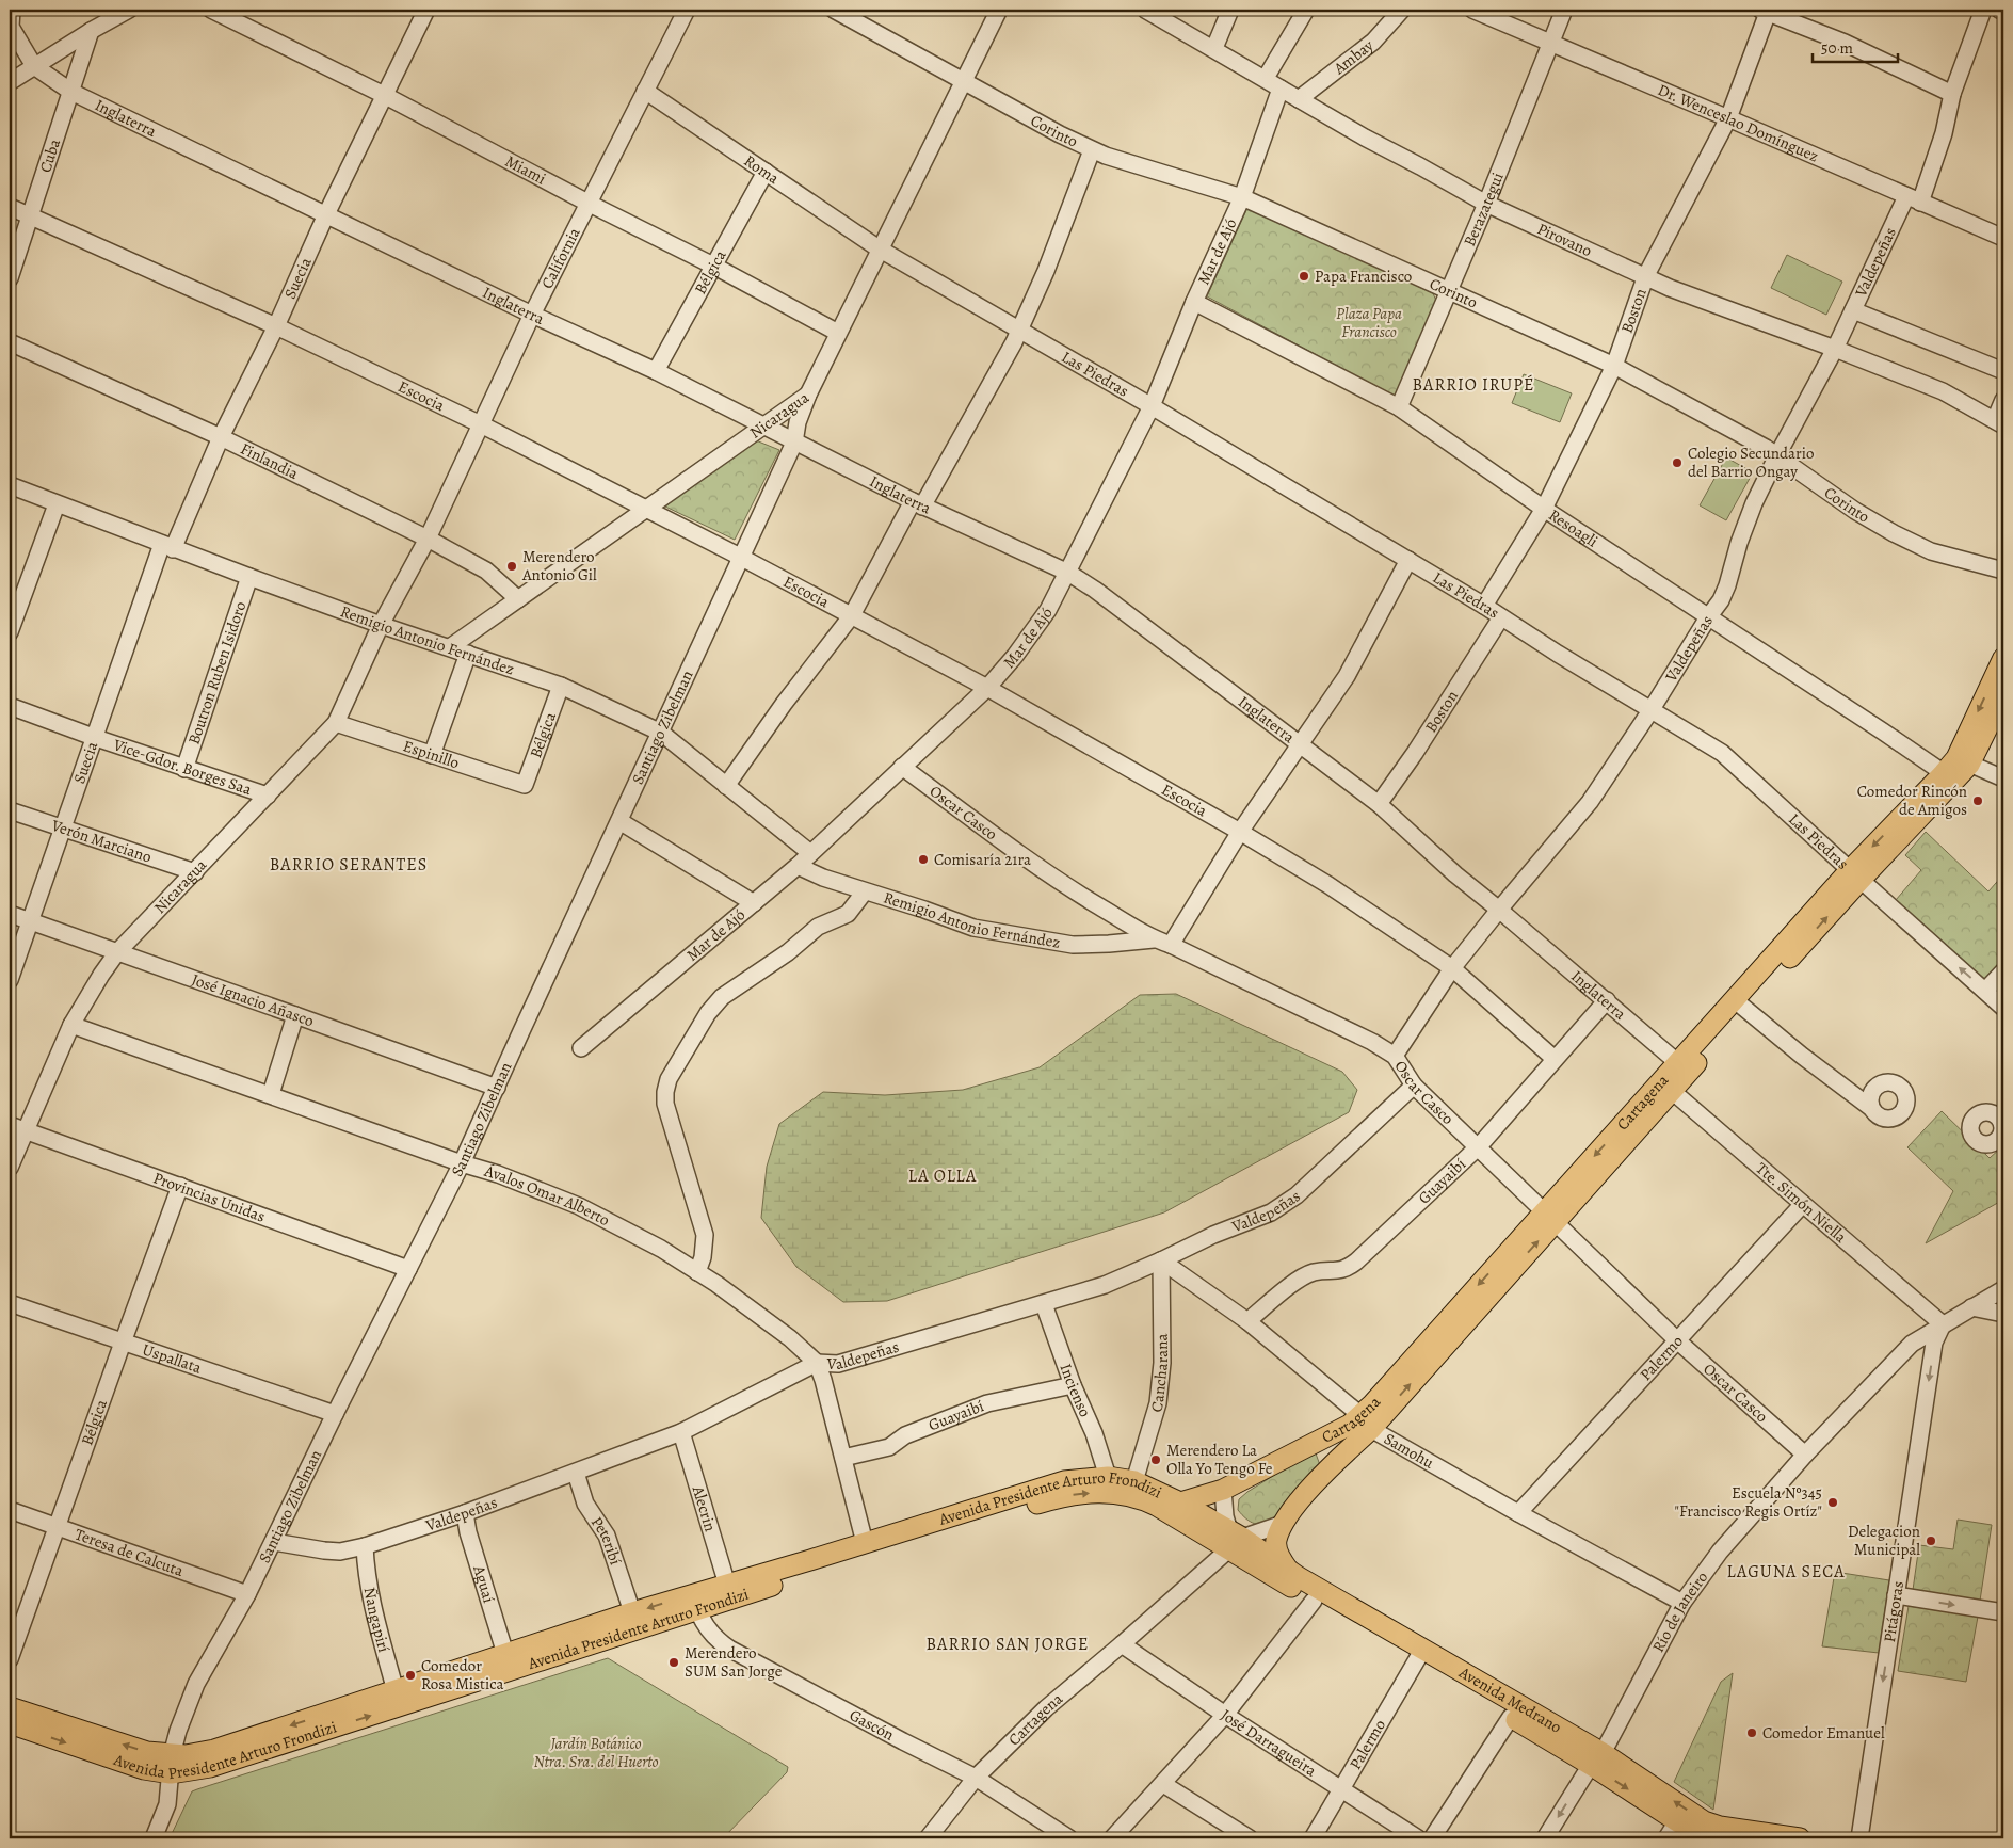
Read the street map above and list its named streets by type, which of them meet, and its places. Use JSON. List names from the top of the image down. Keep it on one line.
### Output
{"streets":{"main road":["Cartagena","Avenida Presidente Arturo Frondizi","Avenida Medrano"],"street":["Ambay","Inglaterra","Dr. Wenceslao Domínguez","Corinto","Cuba","Miami","Roma","Berazategui","Pirovano","Mar de Ajó","California","Valdepeñas","Bélgica","Suecia","Boston","Las Piedras","Escocia","Nicaragua","Finlandia","Resoagli","Remigio Antonio Fernández","Boutron Ruben Isidoro","Santiago Zibelman","Espinillo","Vice-Gdor. Borges Saa","Oscar Casco","Verón Marciano","José Ignacio Añasco","Guayaibí","Provincias Unidas","Ávalos Omar Alberto","Tte. Simón Niella","Uspallata","Palermo","Cancharana","Incienso","Samohu","Alecrin","Peteribí","Teresa de Calcuta","Aguaí","Río de Janeiro","Pitágoras","Ñangapirí","Gascón","José Darragueira"]},"crossings":[["Ambay","Pirovano"],["Inglaterra","Cuba"],["Inglaterra","Mar de Ajó"],["Inglaterra","California"],["Inglaterra","Valdepeñas"],["Inglaterra","Bélgica"],["Inglaterra","Suecia"],["Inglaterra","Boston"],["Inglaterra","Nicaragua"],["Inglaterra","Santiago Zibelman"],["Inglaterra","Cartagena"],["Inglaterra","Guayaibí"],["Dr. Wenceslao Domínguez","Berazategui"],["Dr. Wenceslao Domínguez","Valdepeñas"],["Dr. Wenceslao Domínguez","Boston"],["Corinto","Berazategui"],["Corinto","Mar de Ajó"],["Corinto","Valdepeñas"],["Corinto","Boston"],["Corinto","Nicaragua"],["Cuba","Escocia"],["Miami","California"],["Miami","Bélgica"],["Miami","Suecia"],["Miami","Nicaragua"],["Roma","California"],["Roma","Bélgica"],["Roma","Las Piedras"],["Roma","Nicaragua"],["Berazategui","Pirovano"],["Berazategui","Resoagli"],["Pirovano","Mar de Ajó"],["Pirovano","Valdepeñas"],["Pirovano","Boston"],["Mar de Ajó","Las Piedras"],["Mar de Ajó","Escocia"],["Mar de Ajó","Resoagli"],["Mar de Ajó","Remigio Antonio Fernández"],["Mar de Ajó","Oscar Casco"],["California","Escocia"],["California","Nicaragua"],["California","Finlandia"],["California","Remigio Antonio Fernández"],["Valdepeñas","Las Piedras"],["Valdepeñas","Escocia"],["Valdepeñas","Resoagli"],["Valdepeñas","Santiago Zibelman"],["Valdepeñas","Oscar Casco"],["Valdepeñas","Ávalos Omar Alberto"],["Valdepeñas","Cancharana"],["Valdepeñas","Incienso"],["Valdepeñas","Samohu"],["Valdepeñas","Alecrin"],["Valdepeñas","Peteribí"],["Valdepeñas","Aguaí"],["Valdepeñas","Ñangapirí"],["Bélgica","Remigio Antonio Fernández"],["Bélgica","Espinillo"],["Bélgica","Provincias Unidas"],["Bélgica","Uspallata"],["Bélgica","Teresa de Calcuta"],["Suecia","Escocia"],["Suecia","Finlandia"],["Suecia","Remigio Antonio Fernández"],["Suecia","Vice-Gdor. Borges Saa"],["Suecia","Verón Marciano"],["Suecia","José Ignacio Añasco"],["Boston","Las Piedras"],["Boston","Resoagli"],["Las Piedras","Nicaragua"],["Las Piedras","Cartagena"],["Escocia","Nicaragua"],["Escocia","Santiago Zibelman"],["Escocia","Guayaibí"],["Nicaragua","Finlandia"],["Nicaragua","Remigio Antonio Fernández"],["Nicaragua","Santiago Zibelman"],["Nicaragua","Espinillo"],["Nicaragua","Vice-Gdor. Borges Saa"],["Nicaragua","Verón Marciano"],["Nicaragua","José Ignacio Añasco"],["Nicaragua","Provincias Unidas"],["Nicaragua","Ávalos Omar Alberto"],["Resoagli","Cartagena"],["Remigio Antonio Fernández","Boutron Ruben Isidoro"],["Remigio Antonio Fernández","Santiago Zibelman"],["Remigio Antonio Fernández","Oscar Casco"],["Boutron Ruben Isidoro","Vice-Gdor. Borges Saa"],["Santiago Zibelman","José Ignacio Añasco"],["Santiago Zibelman","Provincias Unidas"],["Santiago Zibelman","Ávalos Omar Alberto"],["Santiago Zibelman","Uspallata"],["Santiago Zibelman","Avenida Presidente Arturo Frondizi"],["Santiago Zibelman","Teresa de Calcuta"],["Oscar Casco","Cartagena"],["Oscar Casco","Guayaibí"],["Oscar Casco","Palermo"],["Oscar Casco","Río de Janeiro"],["Cartagena","Tte. Simón Niella"],["Cartagena","Samohu"],["Cartagena","Avenida Presidente Arturo Frondizi"],["Cartagena","Avenida Medrano"],["Cartagena","Gascón"],["Cartagena","José Darragueira"],["Guayaibí","Ávalos Omar Alberto"],["Guayaibí","Incienso"],["Guayaibí","Samohu"],["Ávalos Omar Alberto","Avenida Presidente Arturo Frondizi"],["Tte. Simón Niella","Palermo"],["Tte. Simón Niella","Río de Janeiro"],["Tte. Simón Niella","Pitágoras"],["Palermo","Samohu"],["Palermo","Avenida Medrano"],["Palermo","José Darragueira"],["Cancharana","Samohu"],["Cancharana","Avenida Presidente Arturo Frondizi"],["Incienso","Avenida Presidente Arturo Frondizi"],["Samohu","Río de Janeiro"],["Alecrin","Avenida Presidente Arturo Frondizi"],["Avenida Presidente Arturo Frondizi","Peteribí"],["Avenida Presidente Arturo Frondizi","Aguaí"],["Avenida Presidente Arturo Frondizi","Ñangapirí"],["Avenida Presidente Arturo Frondizi","Avenida Medrano"],["Avenida Presidente Arturo Frondizi","Gascón"],["Río de Janeiro","Pitágoras"],["Río de Janeiro","Avenida Medrano"]],"one_way":["Pitágoras"],"districts":["BARRIO IRUPÉ","BARRIO SERANTES","LA OLLA","LAGUNA SECA","BARRIO SAN JORGE"],"parks":["Plaza Papa Francisco","Jardín Botánico Ntra. Sra. del Huerto"],"places":["Papa Francisco","Colegio Secundario del Barrio Ongay","Merendero Antonio Gil","Comedor Rincón de Amigos","Comisaría 21ra","Merendero La Olla Yo Tengo Fe","Escuela Nº345 \"Francisco Regis Ortíz\"","Delegacion Municipal","Merendero SUM San Jorge","Comedor Rosa Mistica","Comedor Emanuel"],"scale_bar":"50 m"}
